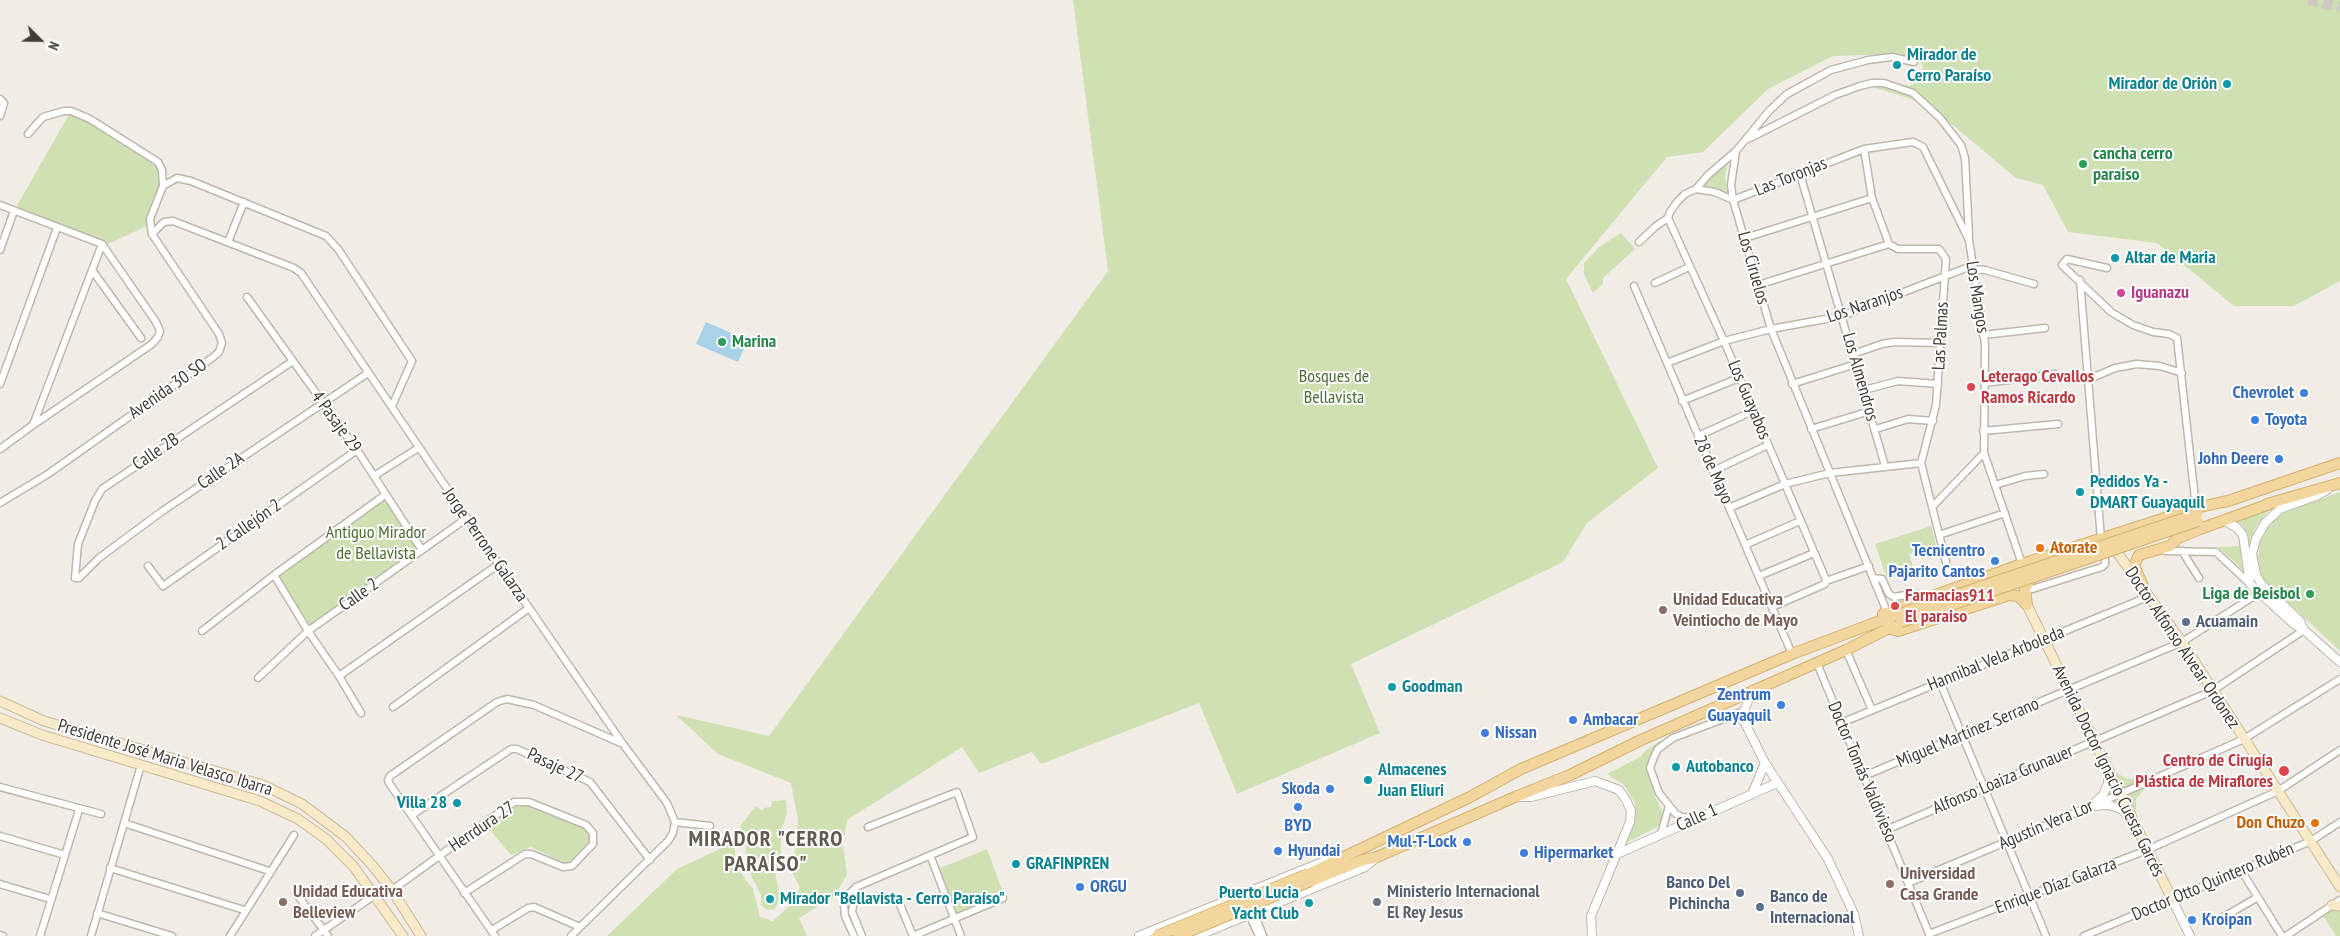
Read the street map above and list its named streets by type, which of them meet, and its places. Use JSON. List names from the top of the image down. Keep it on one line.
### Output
{"streets":{"main road":["Doctor Alfonso Alvear Ordonez","Presidente José Maria Velasco Ibarra","Avenida Doctor Ignacio Cuesta Garcés"],"street":["Las Toronjas","Los Ciruelos","Los Mangos","Los Naranjos","Las Palmas","Los Almendros","Avenida 30 SO","Los Guayabos","4 Pasaje 29","Calle 2B","28 de Mayo","Calle 2A","2 Callejón 2","Jorge Perrone Galarza","Calle 2","Hannibal Vela Arboleda","Miguel Martínez Serrano","Pasaje 27","Doctor Tomás Valdivieso","Alfonso Loaiza Grunauer","Calle 1","Agustín Vera Lor","Herrdura 27","Doctor Otto Quintero Rubén","Enrique Díaz Galarza"]},"crossings":[["Las Toronjas","Los Ciruelos"],["Las Toronjas","Los Mangos"],["Las Toronjas","Los Almendros"],["Los Ciruelos","Los Naranjos"],["Los Mangos","Los Naranjos"],["Los Naranjos","Las Palmas"],["Los Naranjos","Los Almendros"],["Los Naranjos","Los Guayabos"],["Los Naranjos","28 de Mayo"],["Avenida 30 SO","Jorge Perrone Galarza"],["4 Pasaje 29","Calle 2B"],["4 Pasaje 29","Calle 2A"],["4 Pasaje 29","2 Callejón 2"],["4 Pasaje 29","Calle 2"],["Calle 2B","Calle 2A"],["Calle 2A","Jorge Perrone Galarza"],["Jorge Perrone Galarza","Calle 2"],["Doctor Alfonso Alvear Ordonez","Hannibal Vela Arboleda"],["Doctor Alfonso Alvear Ordonez","Miguel Martínez Serrano"],["Doctor Alfonso Alvear Ordonez","Alfonso Loaiza Grunauer"],["Doctor Alfonso Alvear Ordonez","Agustín Vera Lor"],["Doctor Alfonso Alvear Ordonez","Doctor Otto Quintero Rubén"],["Doctor Alfonso Alvear Ordonez","Enrique Díaz Galarza"],["Hannibal Vela Arboleda","Avenida Doctor Ignacio Cuesta Garcés"],["Hannibal Vela Arboleda","Doctor Tomás Valdivieso"],["Miguel Martínez Serrano","Avenida Doctor Ignacio Cuesta Garcés"],["Miguel Martínez Serrano","Doctor Tomás Valdivieso"],["Presidente José Maria Velasco Ibarra","Herrdura 27"],["Avenida Doctor Ignacio Cuesta Garcés","Alfonso Loaiza Grunauer"],["Avenida Doctor Ignacio Cuesta Garcés","Agustín Vera Lor"],["Avenida Doctor Ignacio Cuesta Garcés","Doctor Otto Quintero Rubén"],["Avenida Doctor Ignacio Cuesta Garcés","Enrique Díaz Galarza"],["Doctor Tomás Valdivieso","Alfonso Loaiza Grunauer"],["Doctor Tomás Valdivieso","Agustín Vera Lor"],["Doctor Tomás Valdivieso","Enrique Díaz Galarza"]],"districts":["MIRADOR \"CERRO PARAÍSO\""],"parks":["Bosques de Bellavista","Antiguo Mirador de Bellavista"],"places":["Mirador de Cerro Paraíso","Mirador de Orión","cancha cerro paraiso","Altar de Maria","Iguanazu","Marina","Leterago Cevallos Ramos Ricardo","Chevrolet","Toyota","John Deere","Pedidos Ya - DMART Guayaquil","Atorate","Tecnicentro Pajarito Cantos","Liga de Beisbol","Farmacias911 El paraiso","Unidad Educativa Veintiocho de Mayo","Acuamain","Goodman","Zentrum Guayaquil","Ambacar","Nissan","Autobanco","Centro de Cirugía Plástica de Miraflores","Almacenes Juan Eliuri","Skoda","Villa 28","BYD","Don Chuzo","Mul-T-Lock","Hyundai","Hipermarket","GRAFINPREN","Universidad Casa Grande","ORGU","Banco Del Pichincha","Mirador \"Bellavista - Cerro Paraíso\"","Unidad Educativa Belleview","Ministerio Internacional El Rey Jesus","Puerto Lucia Yacht Club","Banco de Internacional","Kroipan"],"north":"bottom right"}
